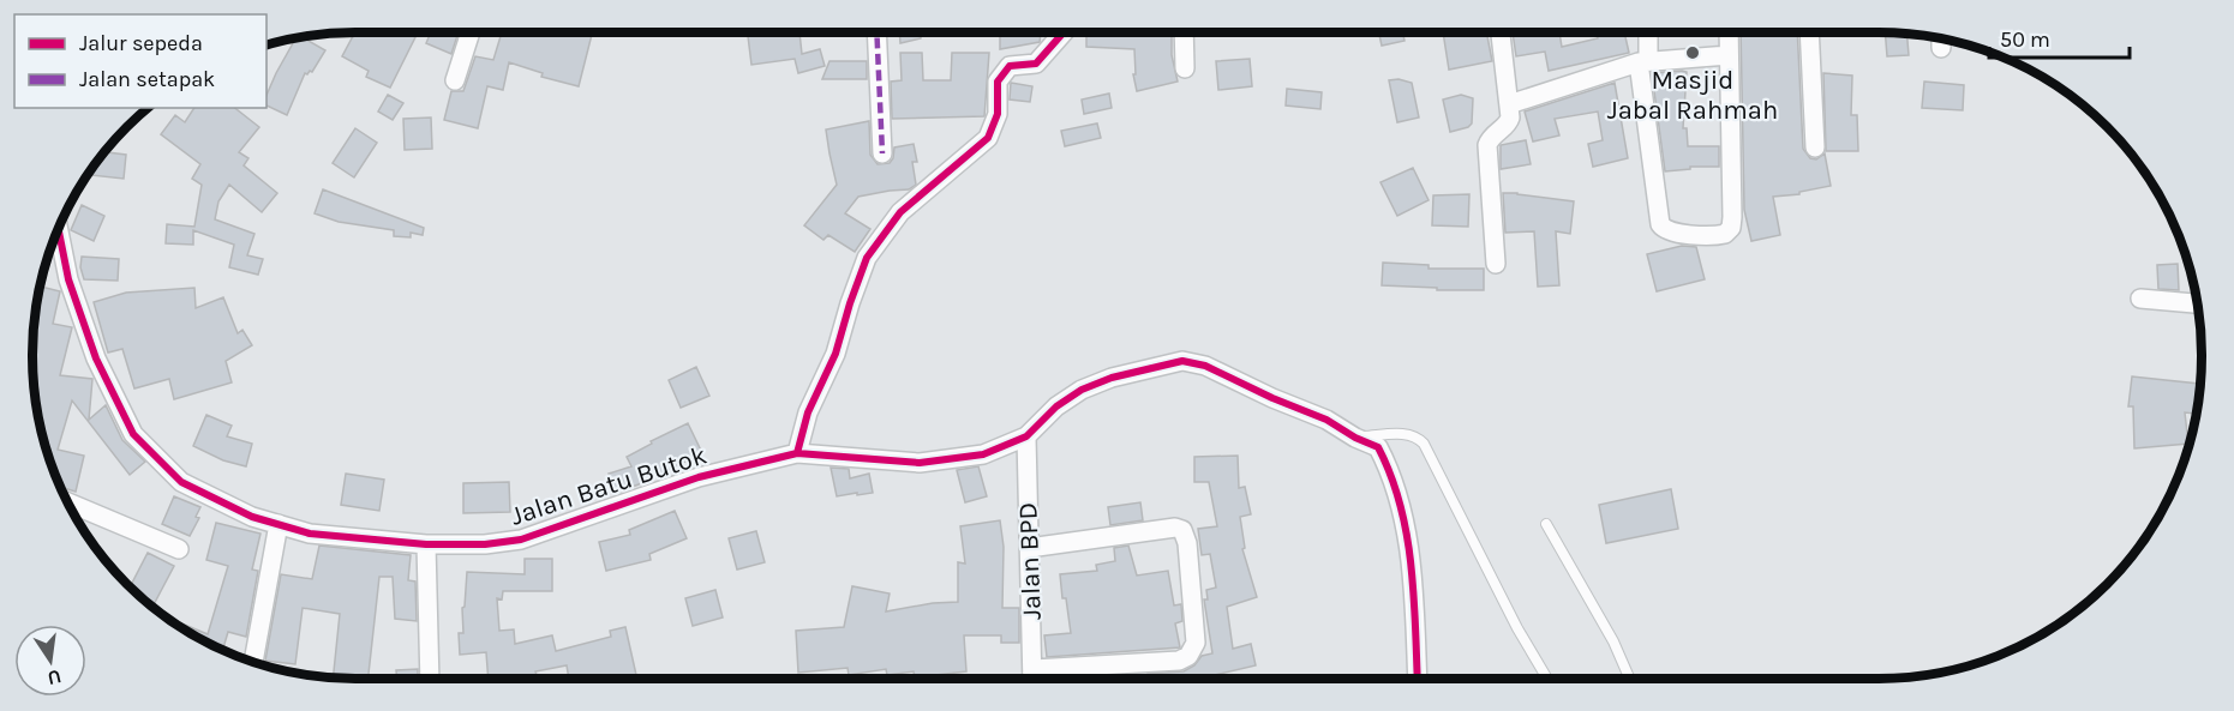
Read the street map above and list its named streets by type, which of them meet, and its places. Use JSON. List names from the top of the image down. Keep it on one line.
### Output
{"streets":{"street":["Jalan Batu Butok","Jalan BPD"]},"crossings":[["Jalan Batu Butok","Jalan BPD"]],"places":["Masjid Jabal Rahmah"],"legend":["Jalur sepeda","Jalan setapak"],"scale_bar":"50 m","north":"bottom"}
